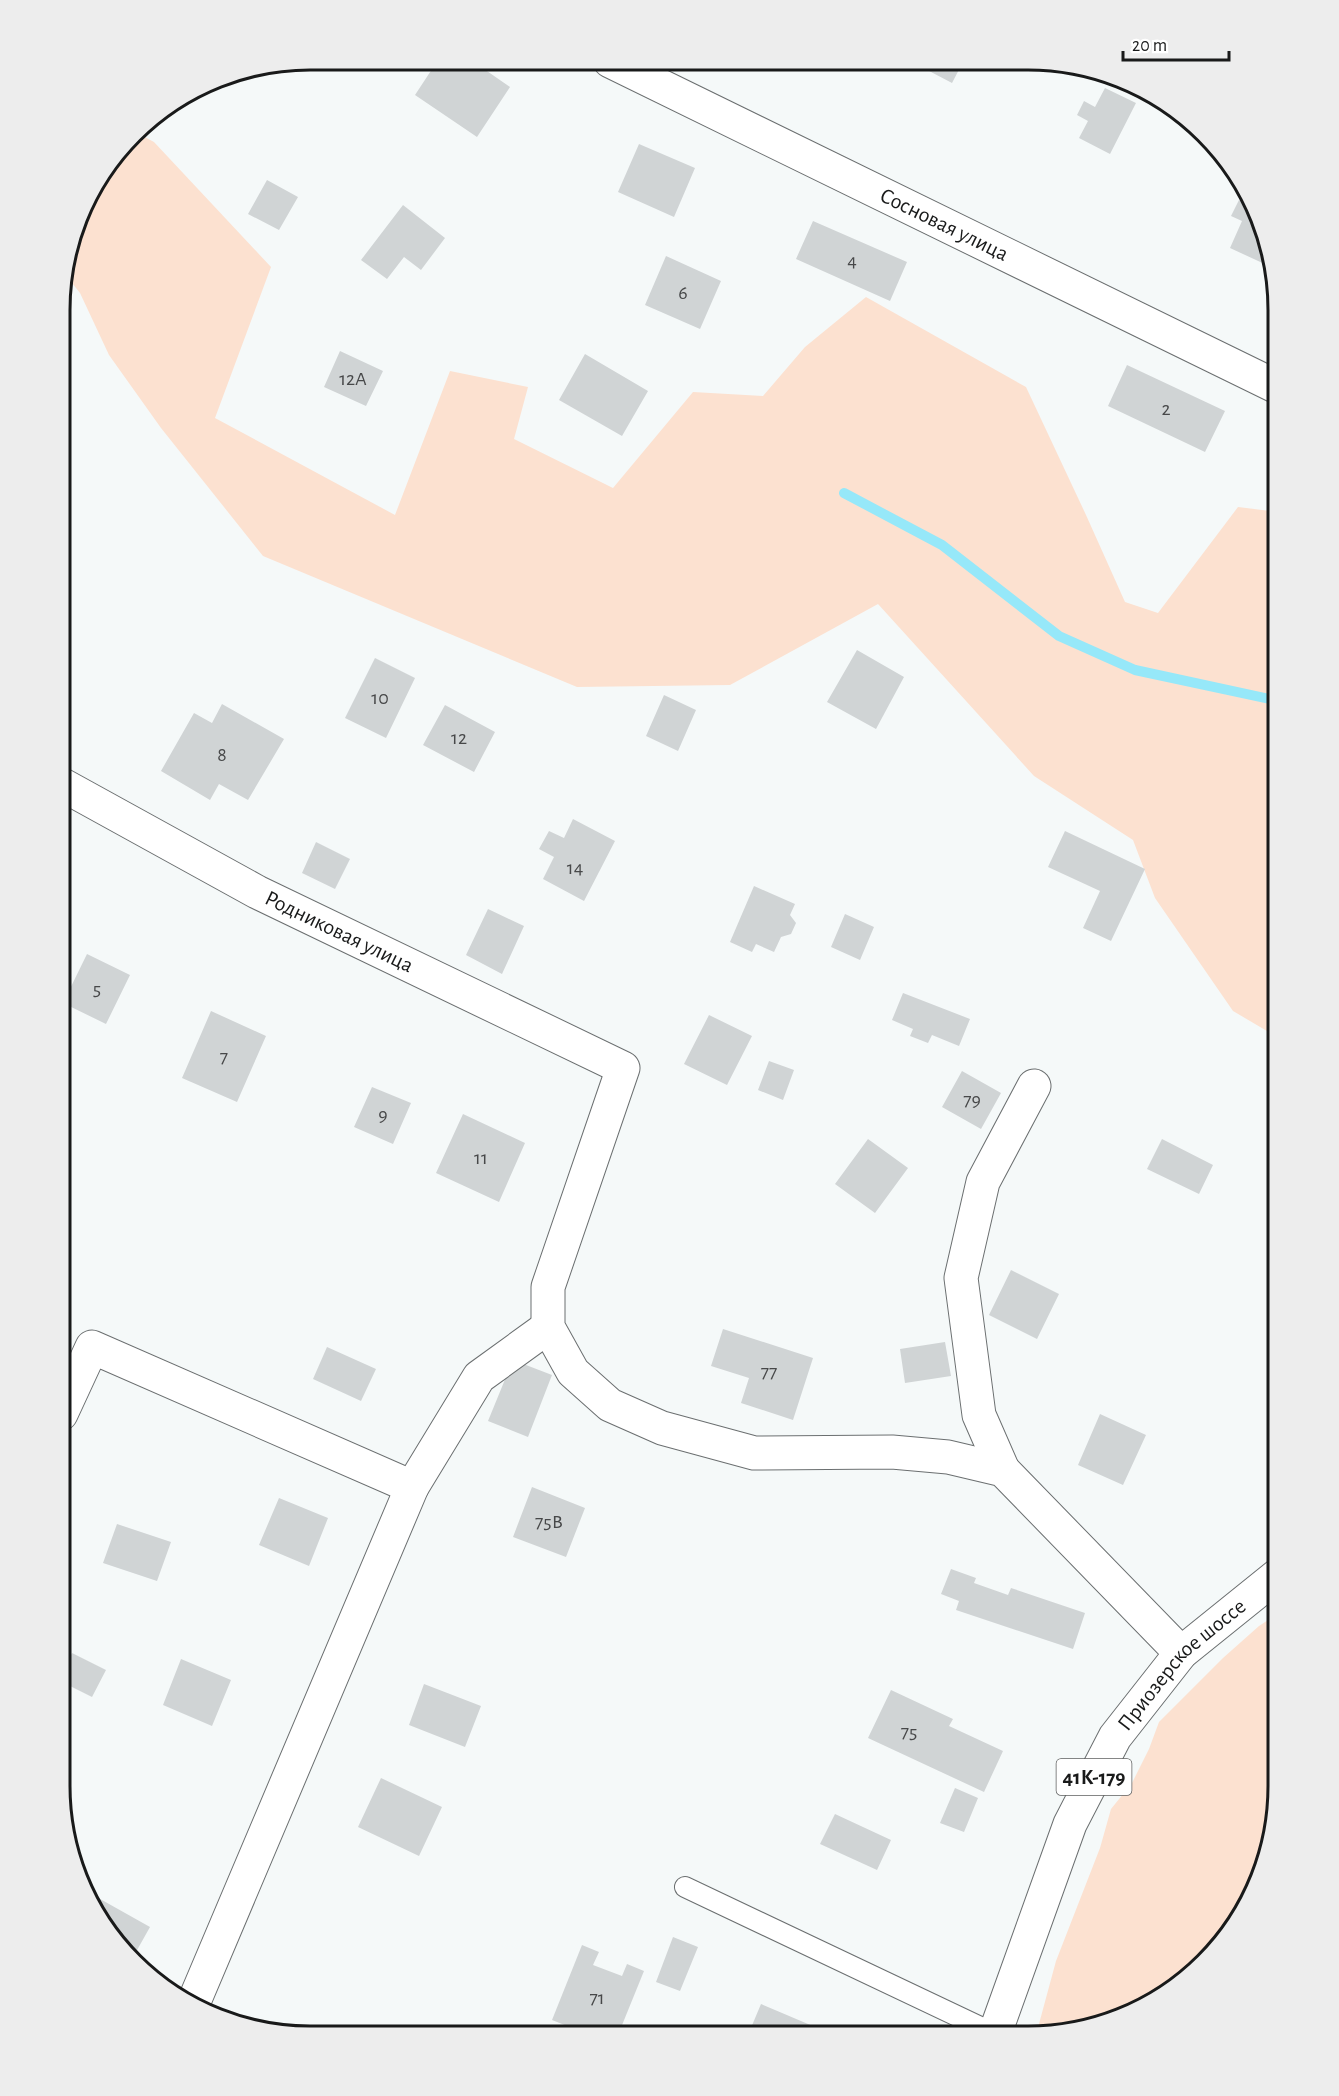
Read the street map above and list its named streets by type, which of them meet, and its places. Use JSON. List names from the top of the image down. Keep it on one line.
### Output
{"streets":{"street":["Сосновая улица","Родниковая улица","Приозерское шоссе","41К-179"]},"house_numbers":["4","6","12А","2","10","12","8","14","5","7","79","9","11","77","75В","75","71"],"scale_bar":"20 m"}
